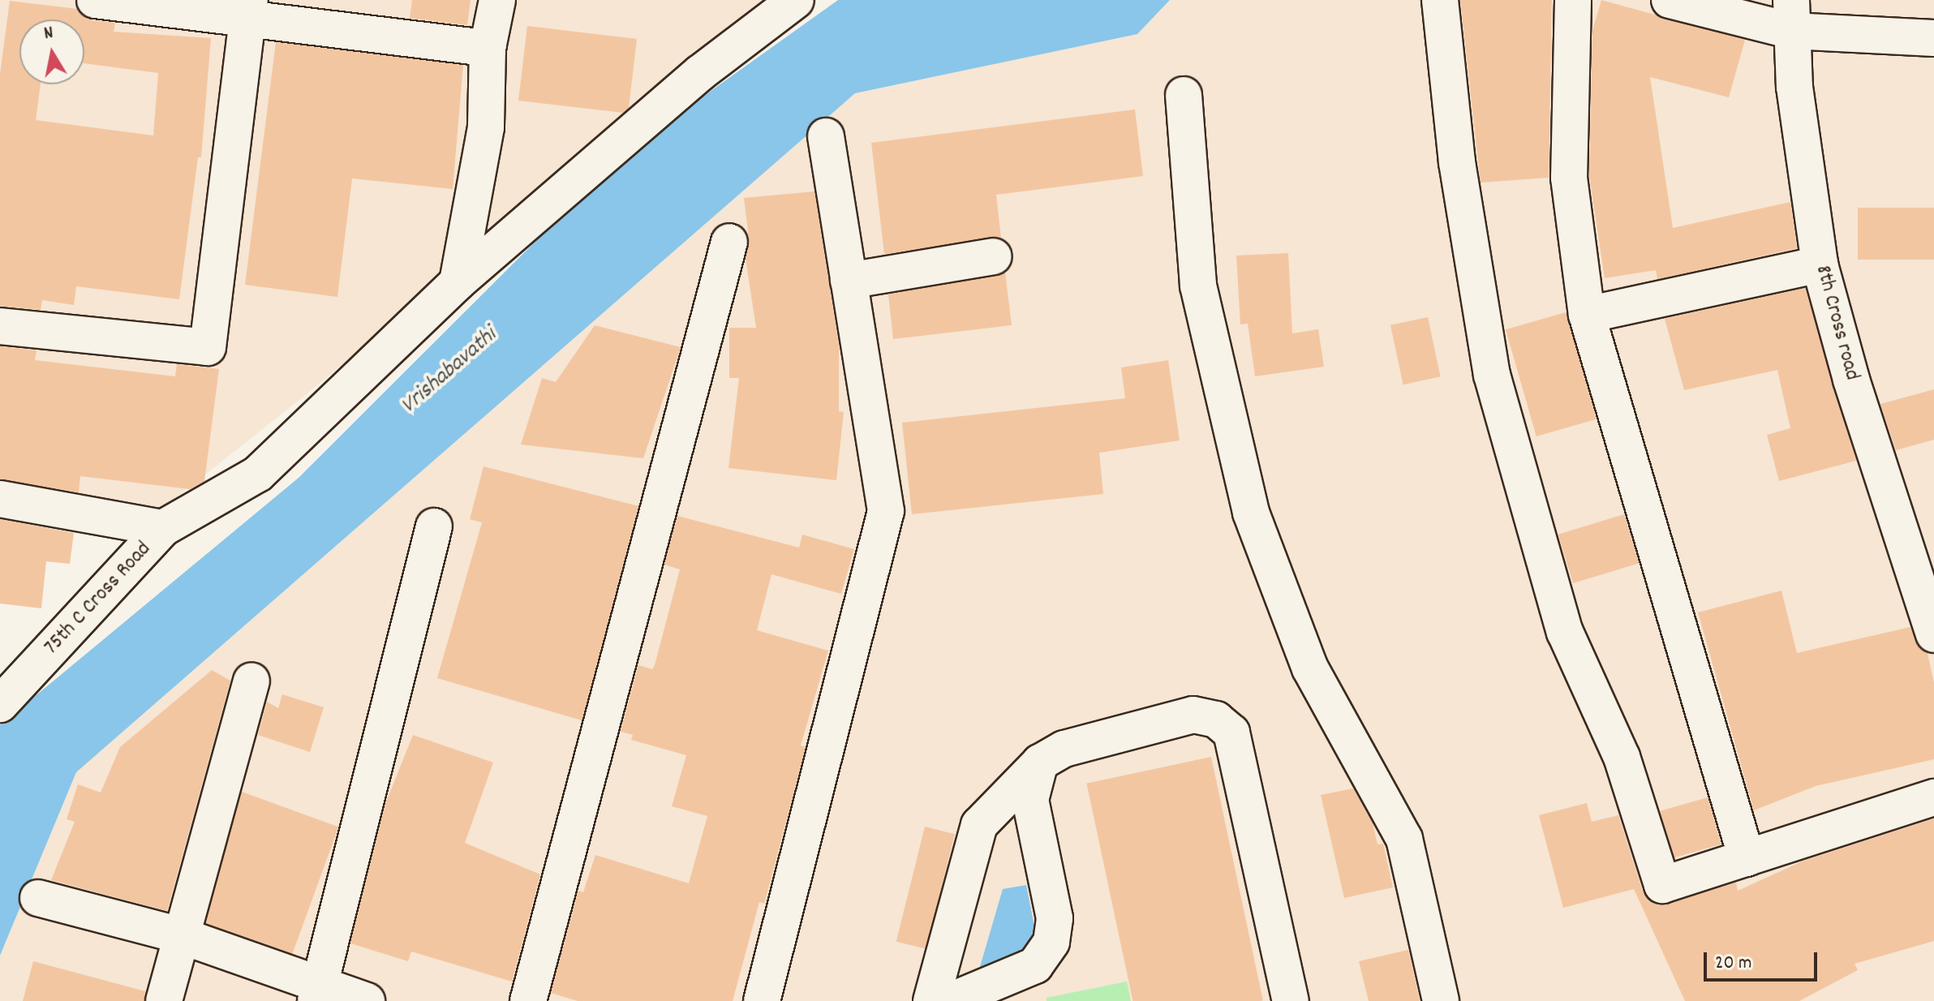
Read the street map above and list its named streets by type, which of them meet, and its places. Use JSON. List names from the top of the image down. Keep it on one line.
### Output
{"streets":{"street":["8th Cross road","75th C Cross Road"]},"water":["Vrishabavathi"],"scale_bar":"20 m","north":"top"}
